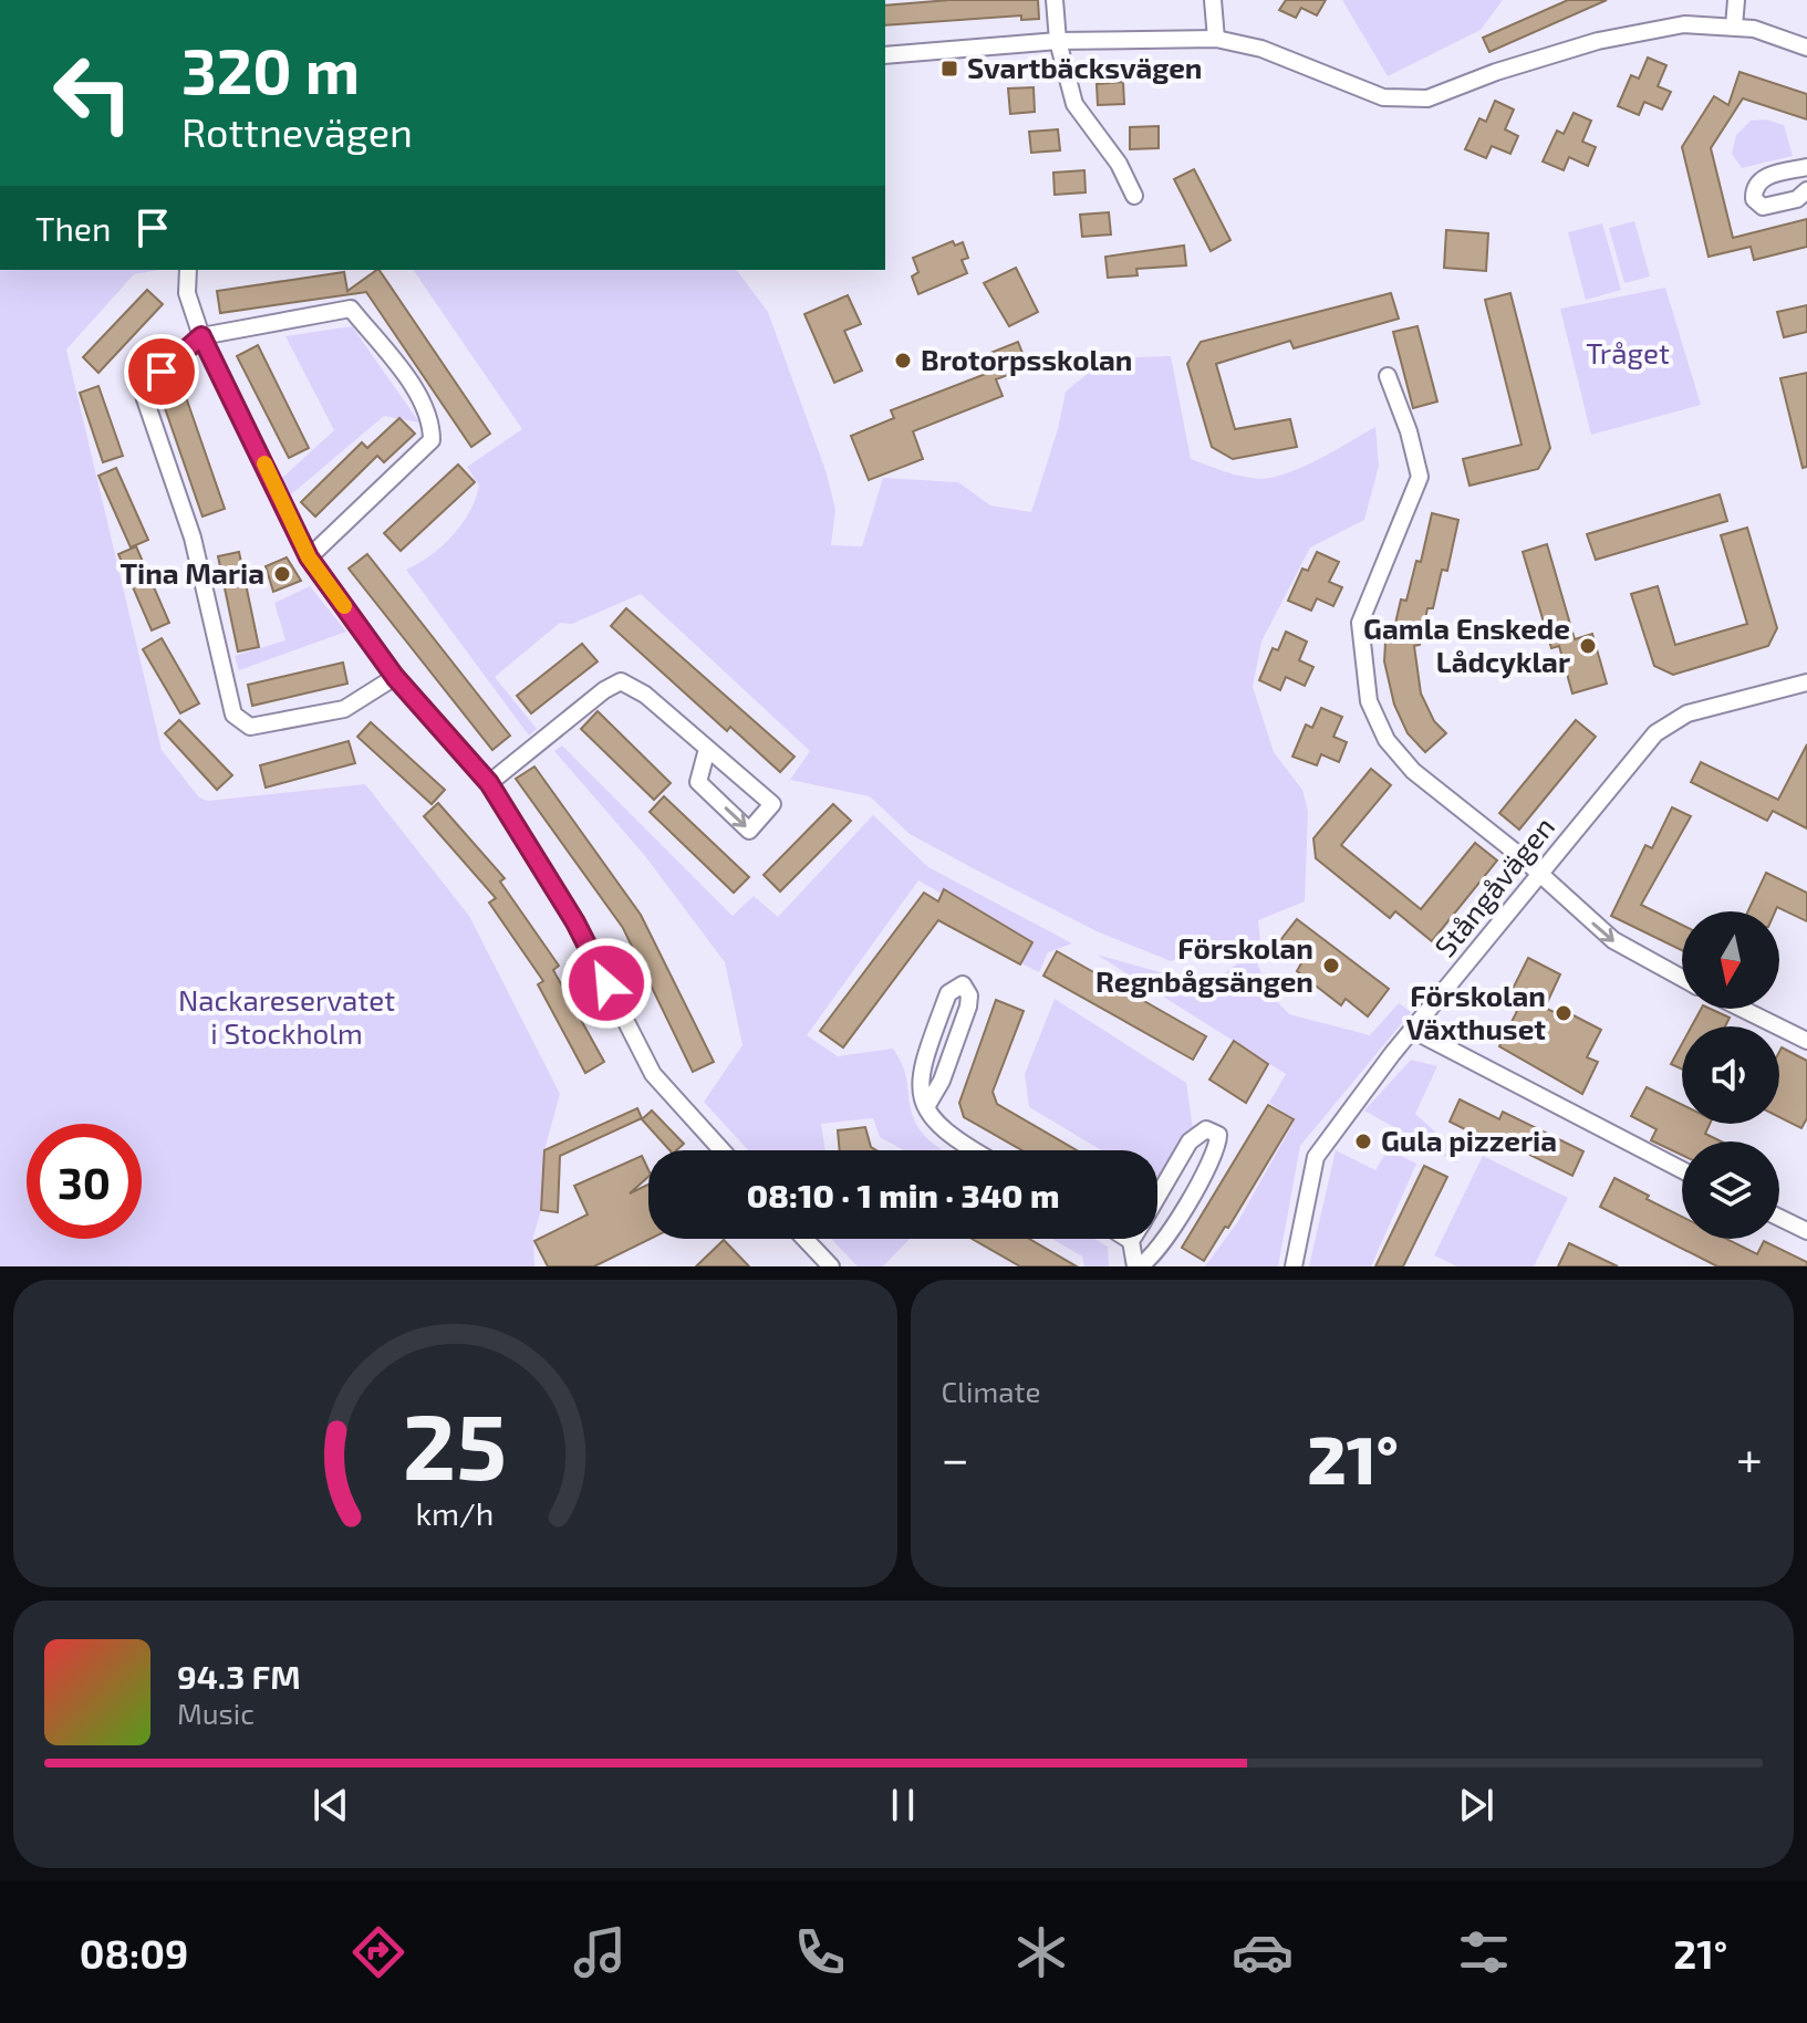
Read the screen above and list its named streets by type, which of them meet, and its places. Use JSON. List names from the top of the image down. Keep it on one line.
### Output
{"streets":{"street":["Stångåvägen"]},"parks":["Tråget","Nackareservatet i Stockholm"],"places":{"transit":["Svartbäcksvägen"],"other":["Brotorpsskolan","Tina Maria","Gamla Enskede Lådcyklar","Förskolan Regnbågsängen","Förskolan Växthuset","Gula pizzeria"]},"north":"bottom","page":{"turn":["320 m","Rottnevägen"],"then":"Then","limit":"30","trip":"08:10 · 1 min · 340 m","tile":"Climate","heat":["−","21°","+"],"song":["94.3 FM","Music"],"tabs":["08:09","21°"],"gauge":["25","km/h"]}}
